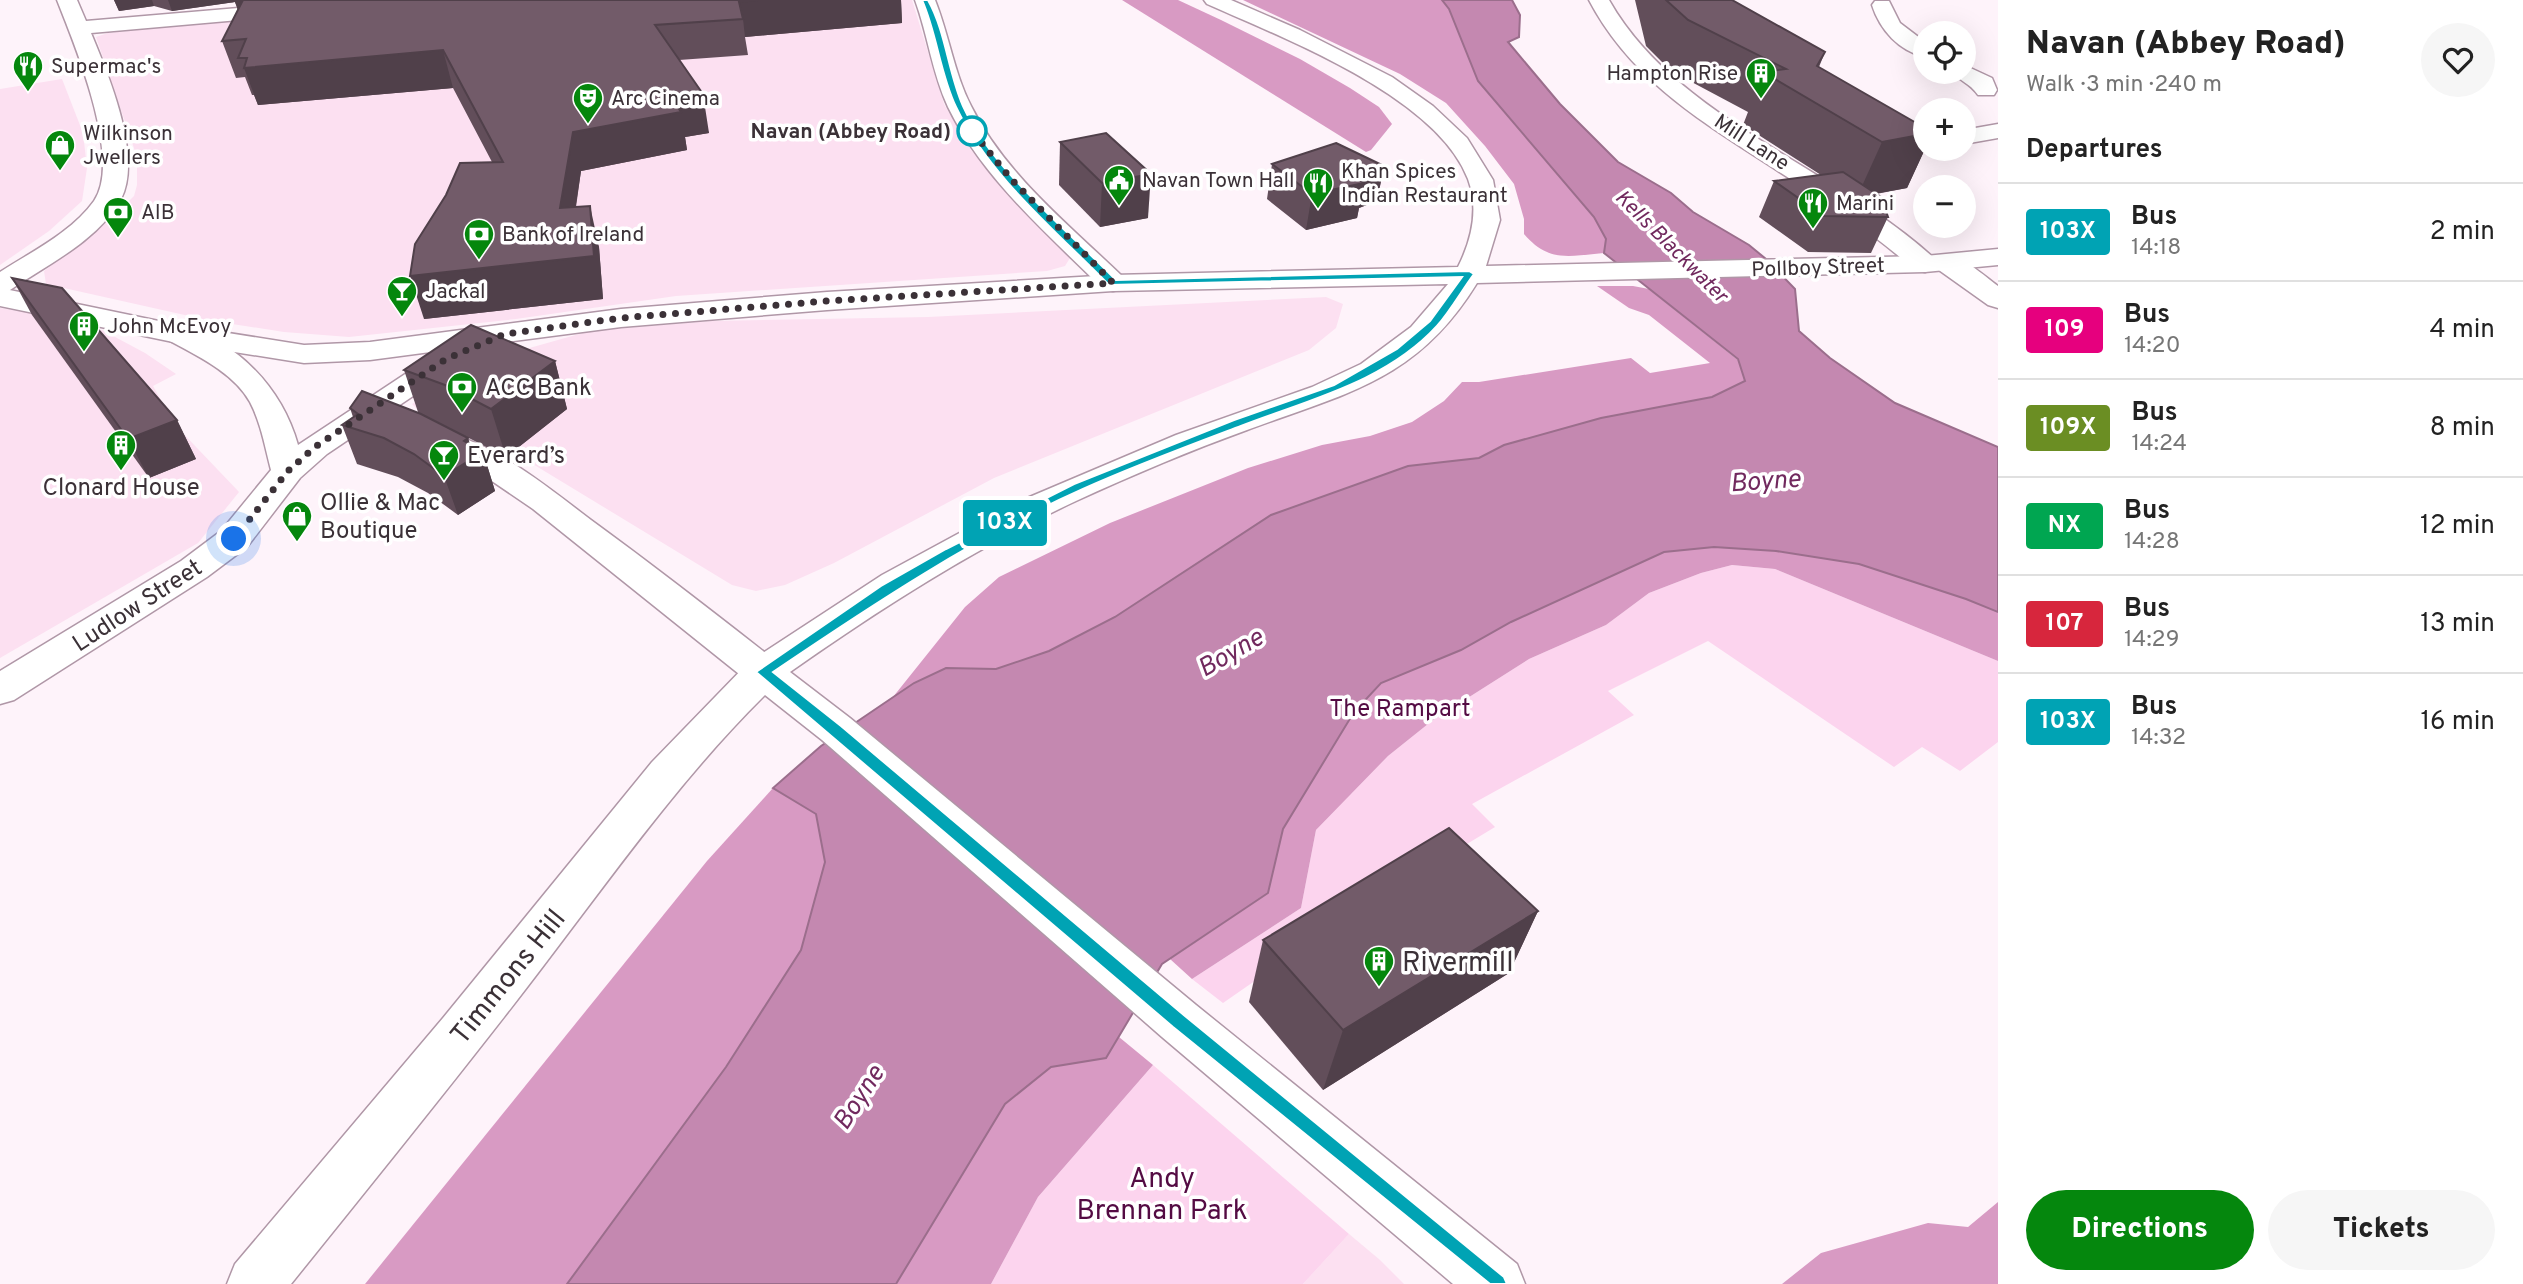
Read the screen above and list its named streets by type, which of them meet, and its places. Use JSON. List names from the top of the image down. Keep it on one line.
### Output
{"streets":{"main road":["Mill Lane","Pollboy Street","Ludlow Street","Timmons Hill"]},"crossings":[["Mill Lane","Pollboy Street"],["Pollboy Street","Ludlow Street"],["Pollboy Street","Timmons Hill"]],"water":["Kells Blackwater","Boyne"],"parks":["The Rampart","Andy Brennan Park"],"places":{"restaurant":["Supermac's","Khan Spices Indian Restaurant","Marini"],"building":["Hampton Rise","John McEvoy","Clonard House","Rivermill"],"theatre":["Arc Cinema"],"other":["Navan (Abbey Road)"],"shop":["Wilkinson Jwellers","Ollie & Mac Boutique"],"public building":["Navan Town Hall"],"bank":["AIB","Bank of Ireland","ACC Bank"],"bar":["Jackal","Everard’s"]},"lines":["bus line 103X"],"page":{"on_map":"103X","heading":[["Navan (Abbey Road)","Walk · 3 min · 240 m"],"Departures"],"map_buttons":["+","−"],"list":[{"mark":"103X","name":"Bus","note":"14:18","value":"2 min"},{"mark":"109","name":"Bus","note":"14:20","value":"4 min"},{"mark":"109X","name":"Bus","note":"14:24","value":"8 min"},{"mark":"NX","name":"Bus","note":"14:28","value":"12 min"},{"mark":"107","name":"Bus","note":"14:29","value":"13 min"},{"mark":"103X","name":"Bus","note":"14:32","value":"16 min"}],"buttons":["Directions","Tickets"]}}
